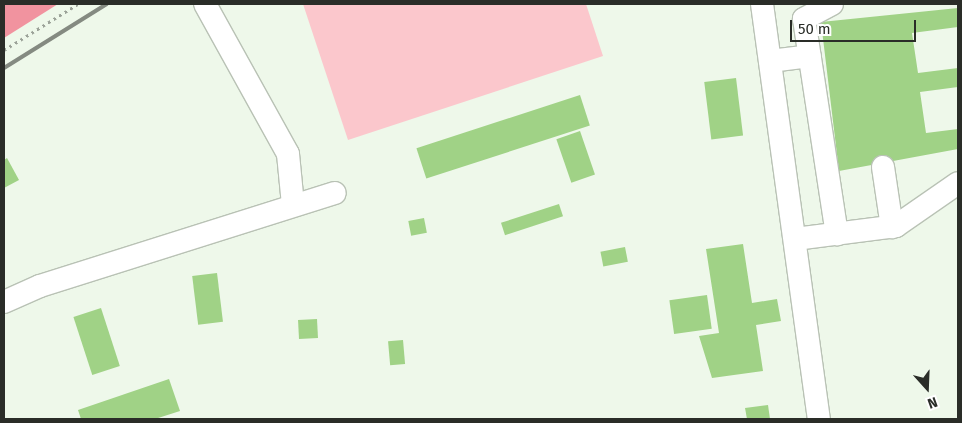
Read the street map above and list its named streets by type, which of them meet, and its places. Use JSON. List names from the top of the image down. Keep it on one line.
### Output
{"scale_bar":"50 m","north":"bottom"}
